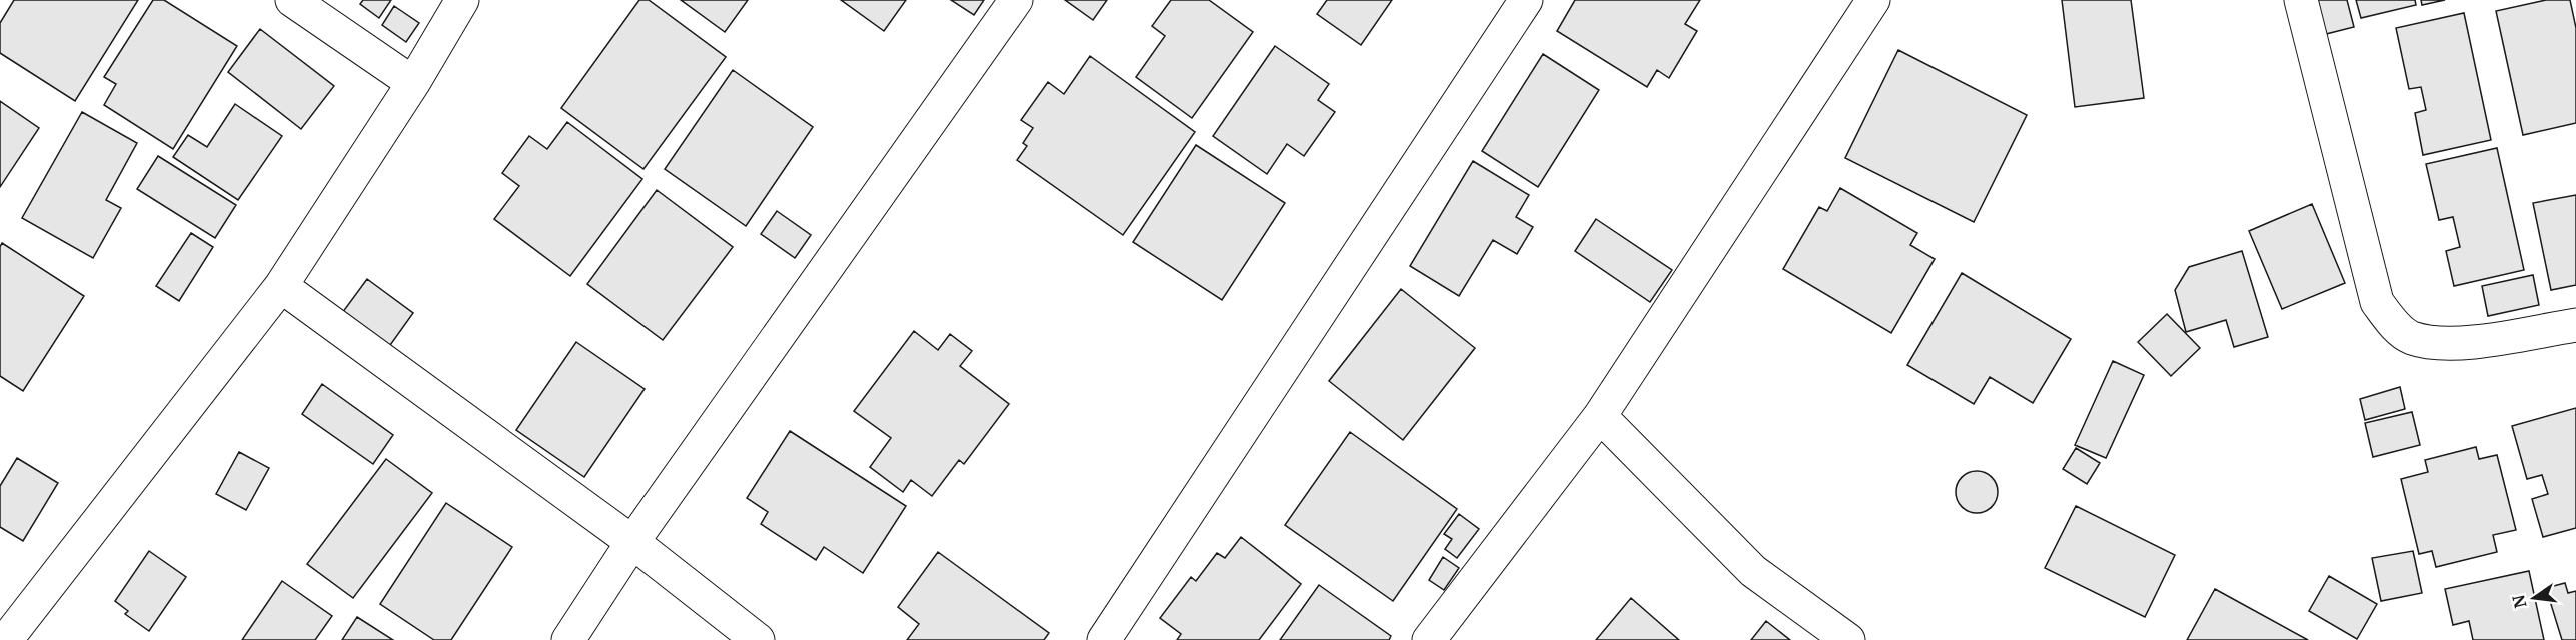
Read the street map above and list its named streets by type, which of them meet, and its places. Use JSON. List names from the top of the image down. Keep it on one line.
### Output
{"north":"left"}
